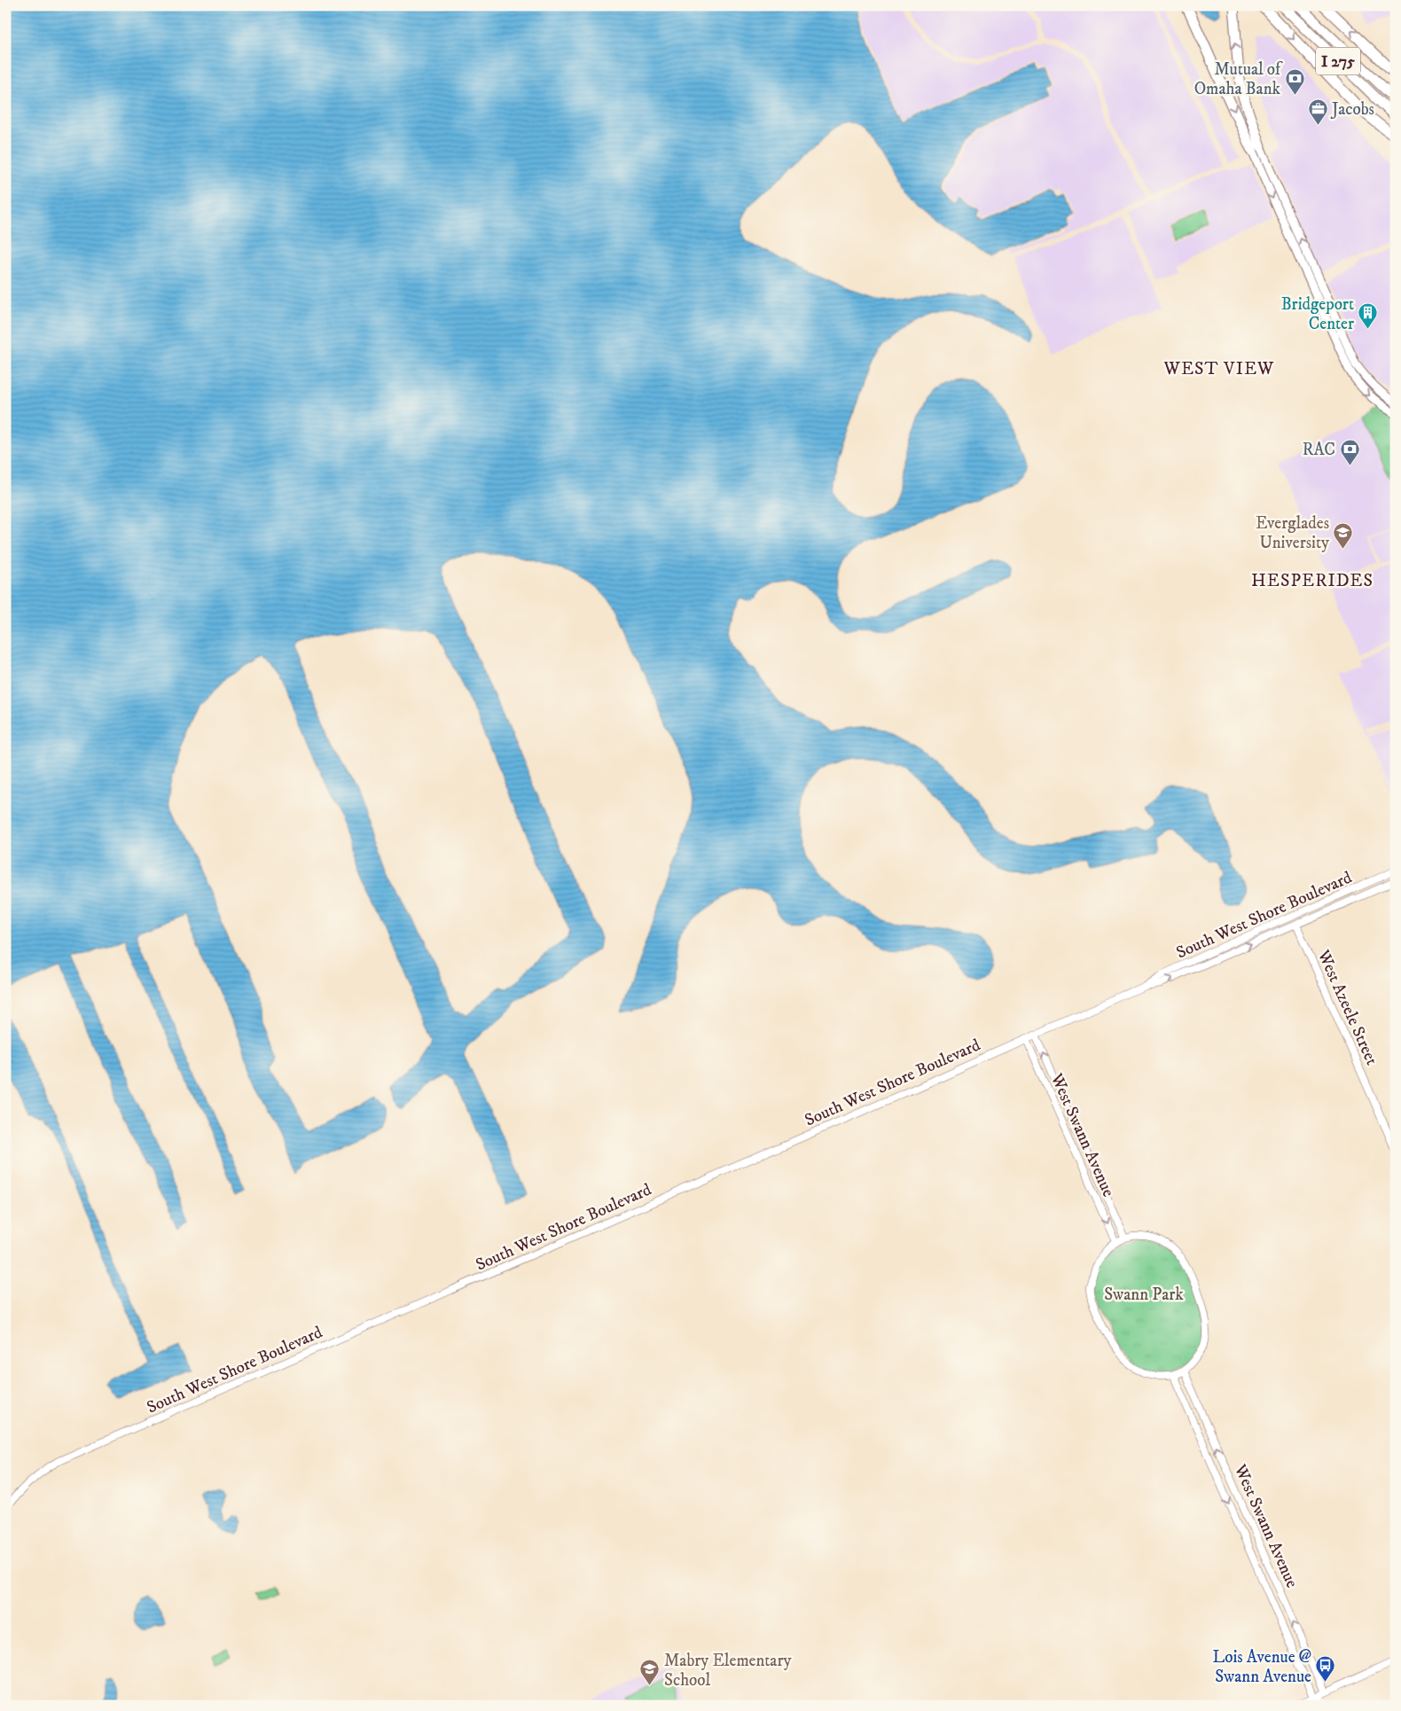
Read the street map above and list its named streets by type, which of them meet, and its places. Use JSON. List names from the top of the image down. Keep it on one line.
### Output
{"streets":{"highway":["I 275"],"street":["South West Shore Boulevard","West Azeele Street","West Swann Avenue"]},"crossings":[["South West Shore Boulevard","West Azeele Street"],["South West Shore Boulevard","West Swann Avenue"]],"districts":["WEST VIEW","HESPERIDES"],"parks":["Swann Park"],"places":{"bank":["Mutual of Omaha Bank","RAC"],"office":["Jacobs"],"building":["Bridgeport Center"],"school or university":["Everglades University","Mabry Elementary School"],"bus stop":["Lois Avenue @ Swann Avenue"]}}
